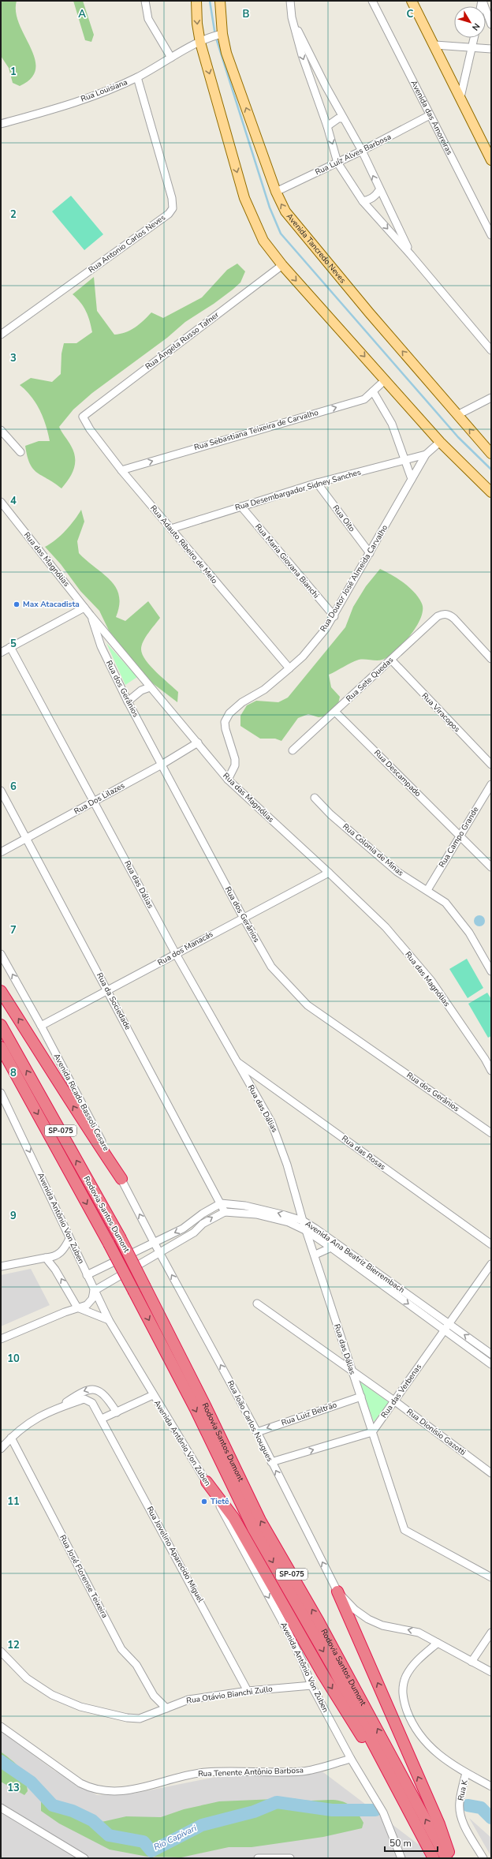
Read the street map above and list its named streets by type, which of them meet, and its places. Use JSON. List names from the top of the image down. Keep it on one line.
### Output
{"streets":{"highway":["SP-075","Rodovia Santos Dumont"],"main road":["Avenida Tancredo Neves"],"street":["Rua Louisiana","Avenida das Amoreiras","Rua Luíz Alves Barbosa","Rua Antonio Carlos Neves","Rua Ângela Russo Tafner","Rua Sebastiana Teixeira de Carvalho","Rua Desembargador Sidney Sanches","Rua Oito","Rua Adauto Ribeiro de Melo","Rua das Magnólias","Rua Maria Giovana Bianchi","Rua Doutor José Almeida Carvalho","Rua Sete Quedas","Rua dos Gerânios","Rua Viracopos","Rua Descampado","Rua Dos Lilazes","Rua Campo Grande","Rua Colonia de Minas","Rua das Dálias","Rua dos Manacás","Rua da Sociedade","Avenida Ricado Bassoli Cesare","Rua das Rosas","Avenida Antônio Von Zuben","Avenida Ana Beatriz Bierrembach","Rua das Verbenas","Rua Luiz Beltrão","Rua João Carlos Nougues","Rua Dionísio Gazotti","Rua Jovelino Aparecido Miguel","Rua José Florense Teixeira","Rua Otávio Bianchi Zullo","Rua Tenente Antônio Barbosa","Rua K"]},"crossings":[["Rua Louisiana","Rua Antonio Carlos Neves"],["Rua Louisiana","Avenida Tancredo Neves"],["Avenida das Amoreiras","Rua Luíz Alves Barbosa"],["Rua Luíz Alves Barbosa","Avenida Tancredo Neves"],["Rua Ângela Russo Tafner","Rua Adauto Ribeiro de Melo"],["Rua Sebastiana Teixeira de Carvalho","Rua Adauto Ribeiro de Melo"],["Rua Desembargador Sidney Sanches","Rua Oito"],["Rua Desembargador Sidney Sanches","Rua Adauto Ribeiro de Melo"],["Rua Desembargador Sidney Sanches","Rua Maria Giovana Bianchi"],["Rua Desembargador Sidney Sanches","Rua Doutor José Almeida Carvalho"],["Rua Oito","Rua Doutor José Almeida Carvalho"],["Rua Adauto Ribeiro de Melo","Rua Doutor José Almeida Carvalho"],["Rua das Magnólias","Rua Doutor José Almeida Carvalho"],["Rua das Magnólias","Rua dos Gerânios"],["Rua das Magnólias","Rua Dos Lilazes"],["Rua das Magnólias","Rua dos Manacás"],["Rua Maria Giovana Bianchi","Rua Doutor José Almeida Carvalho"],["Rua Sete Quedas","Rua Viracopos"],["Rua Sete Quedas","Rua Descampado"],["Rua dos Gerânios","Rua Dos Lilazes"],["Rua dos Gerânios","Rua dos Manacás"],["Rua Descampado","Rua Campo Grande"],["Rua Dos Lilazes","Rua das Dálias"],["Rua Dos Lilazes","Rua da Sociedade"],["Rua Campo Grande","Rua Colonia de Minas"],["Rua das Dálias","Rua dos Manacás"],["Rua das Dálias","Rua das Rosas"],["Rua das Dálias","Avenida Ana Beatriz Bierrembach"],["Rua das Dálias","Rua das Verbenas"],["Rua das Dálias","Rua Luiz Beltrão"],["Rua das Dálias","Rua Dionísio Gazotti"],["Rua dos Manacás","Rua da Sociedade"],["Rua dos Manacás","Avenida Ricado Bassoli Cesare"],["Rua da Sociedade","Avenida Ana Beatriz Bierrembach"],["Avenida Ricado Bassoli Cesare","Avenida Ana Beatriz Bierrembach"],["Avenida Ricado Bassoli Cesare","Rua João Carlos Nougues"],["Avenida Antônio Von Zuben","Avenida Ana Beatriz Bierrembach"],["Avenida Antônio Von Zuben","Rua Otávio Bianchi Zullo"],["Avenida Antônio Von Zuben","Rua Tenente Antônio Barbosa"],["Avenida Ana Beatriz Bierrembach","Rua das Verbenas"],["Avenida Ana Beatriz Bierrembach","Rua João Carlos Nougues"],["Rua das Verbenas","Rua Dionísio Gazotti"],["Rua Luiz Beltrão","Rua João Carlos Nougues"],["Rua Jovelino Aparecido Miguel","Rua Otávio Bianchi Zullo"],["Rua José Florense Teixeira","Rua Otávio Bianchi Zullo"]],"one_way":["Rua Sebastiana Teixeira de Carvalho","Avenida Ricado Bassoli Cesare","Avenida Antônio Von Zuben","Rua João Carlos Nougues"],"water":["Rio Capivari"],"places":["Max Atacadista","Tietê"],"scale_bar":"50 m","north":"bottom right","grid":{"columns":["A","B","C"],"rows":["1","2","3","4","5","6","7","8","9","10","11","12","13"]}}
